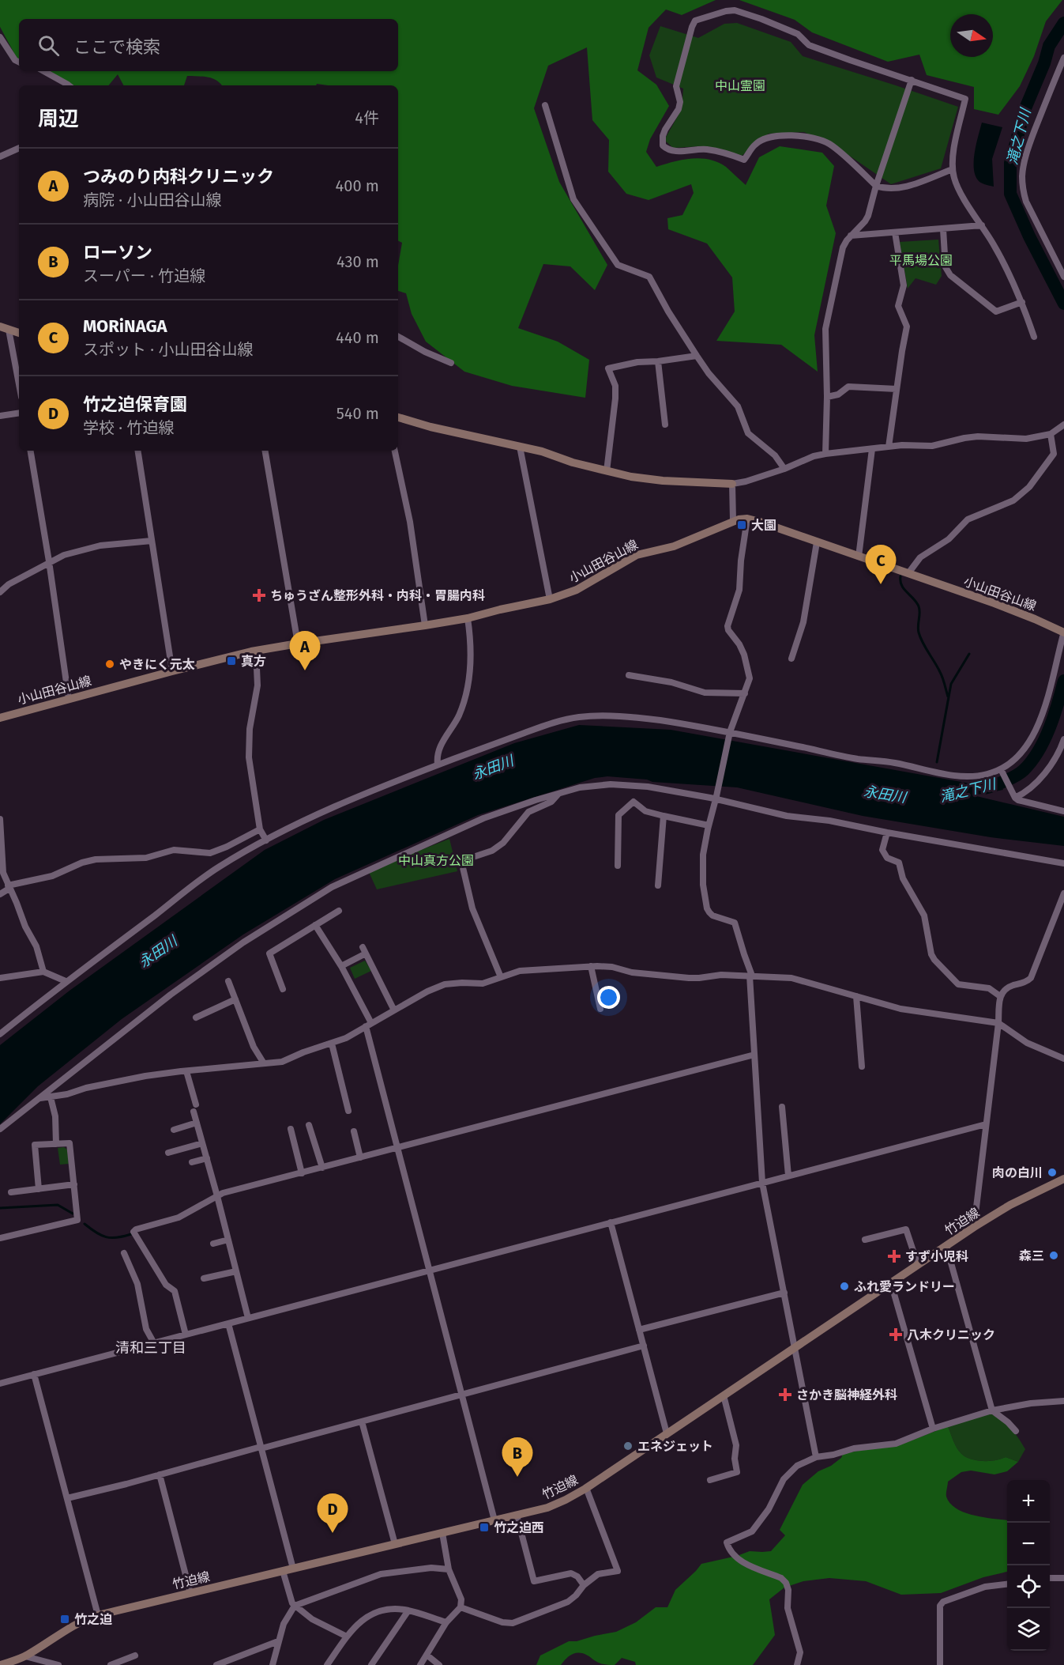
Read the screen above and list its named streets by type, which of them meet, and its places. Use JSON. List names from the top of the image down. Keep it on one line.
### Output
{"streets":{"street":["小山田谷山線","竹迫線"]},"districts":["清和三丁目"],"water":["滝之下川","永田川"],"parks":["中山霊園","平馬場公園","中山真方公園"],"places":{"transit":["大園","真方","竹之迫西","竹之迫"],"health":["ちゅうざん整形外科・内科・胃腸内科","すず小児科","八木クリニック","さかき脳神経外科"],"other":["やきにく元太","肉の白川","森三","ふれ愛ランドリー","エネジェット"]},"north":"right","page":{"search":"ここで検索","heading":["周辺","4件"],"list":[{"mark":"A","name":"つみのり内科クリニック","note":"病院 · 小山田谷山線","value":"400 m"},{"mark":"B","name":"ローソン","note":"スーパー · 竹迫線","value":"430 m"},{"mark":"C","name":"MORiNAGA","note":"スポット · 小山田谷山線","value":"440 m"},{"mark":"D","name":"竹之迫保育園","note":"学校 · 竹迫線","value":"540 m"}],"pins":["C","A","B","D"],"map_buttons":["+","−"]}}
